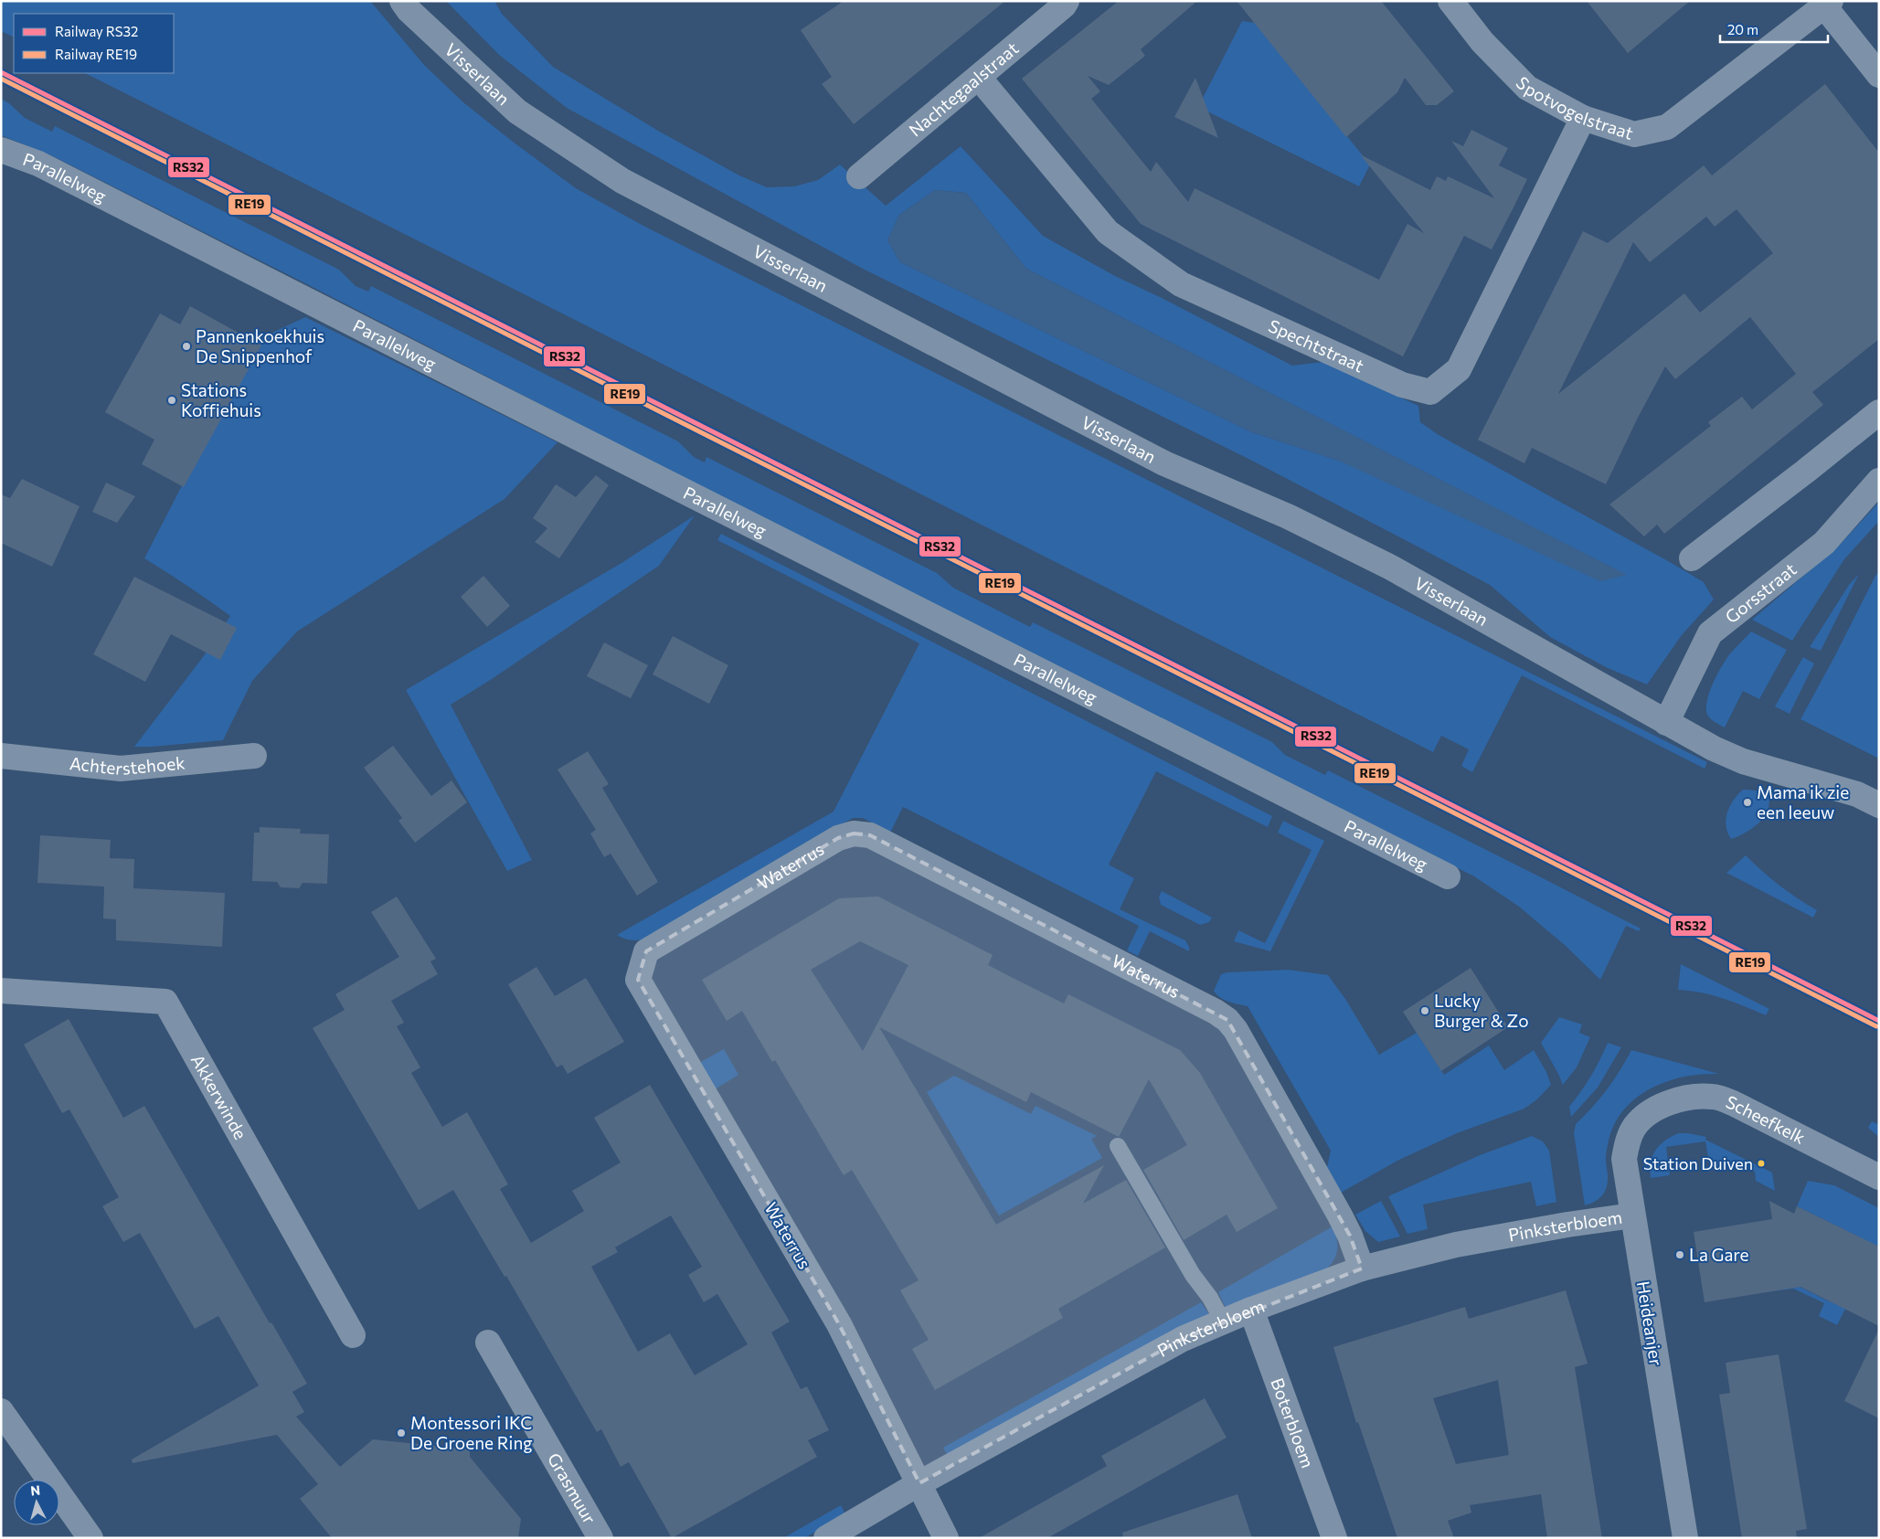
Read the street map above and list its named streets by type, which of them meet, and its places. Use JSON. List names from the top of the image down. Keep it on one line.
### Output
{"streets":{"street":["Visserlaan","Nachtegaalstraat","Spotvogelstraat","Parallelweg","Spechtstraat","Gorsstraat","Achterstehoek","Waterrus","Akkerwinde","Scheefkelk","Pinksterbloem","Heideanjer","Boterbloem","Grasmuur"]},"crossings":[["Visserlaan","Gorsstraat"],["Nachtegaalstraat","Spechtstraat"],["Spotvogelstraat","Spechtstraat"],["Waterrus","Pinksterbloem"],["Scheefkelk","Heideanjer"],["Pinksterbloem","Heideanjer"],["Pinksterbloem","Boterbloem"]],"places":["Pannenkoekhuis De Snippenhof","Stations Koffiehuis","Mama ik zie een leeuw","Lucky Burger & Zo","Station Duiven","La Gare","Montessori IKC De Groene Ring"],"lines":["rail line RS32","rail line RE19"],"legend":["Railway RS32","Railway RE19"],"scale_bar":"20 m","north":"top"}
